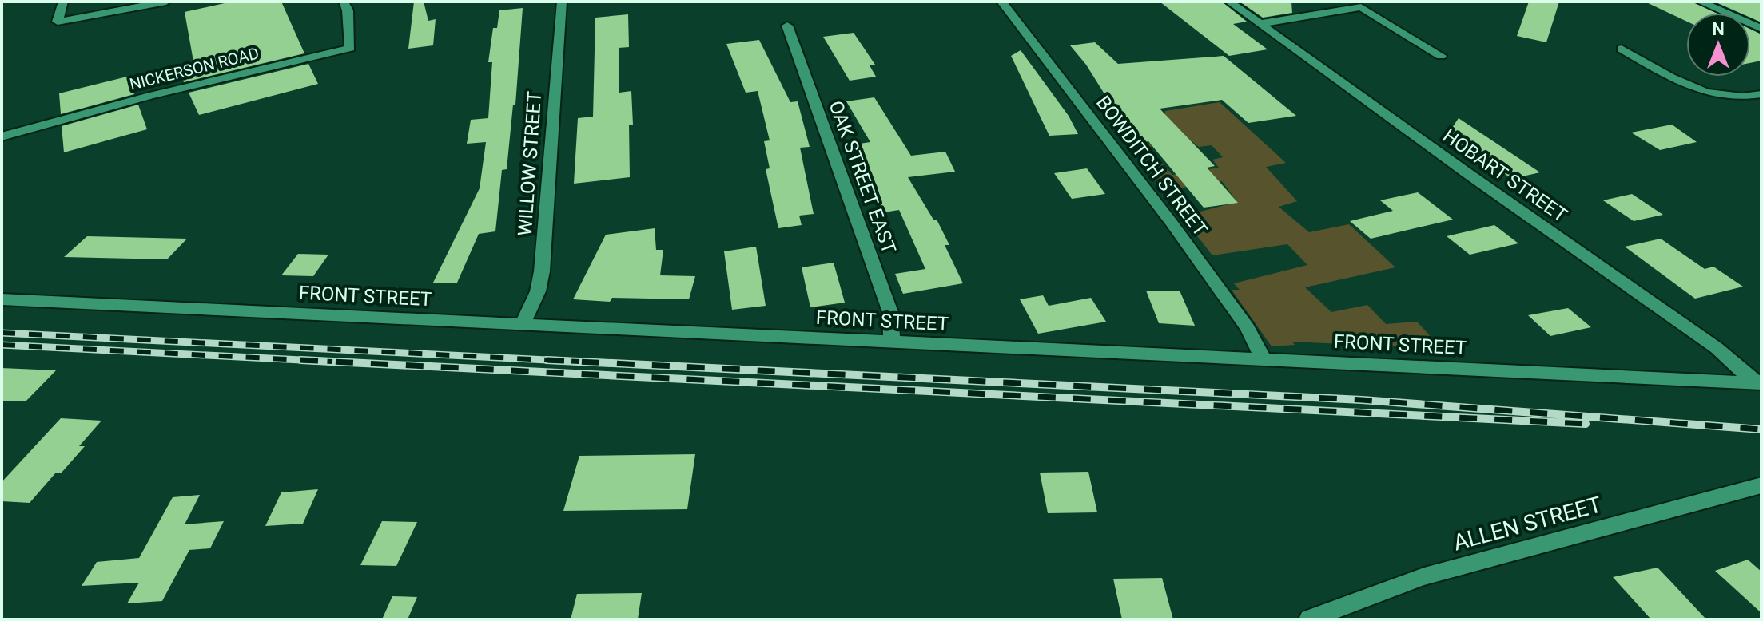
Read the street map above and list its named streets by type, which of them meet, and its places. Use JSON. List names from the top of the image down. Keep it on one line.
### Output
{"streets":{"street":["NICKERSON ROAD","WILLOW STREET","BOWDITCH STREET","HOBART STREET","OAK STREET EAST","FRONT STREET","ALLEN STREET"]},"crossings":[["WILLOW STREET","FRONT STREET"],["BOWDITCH STREET","FRONT STREET"],["HOBART STREET","FRONT STREET"],["OAK STREET EAST","FRONT STREET"]],"north":"top"}
